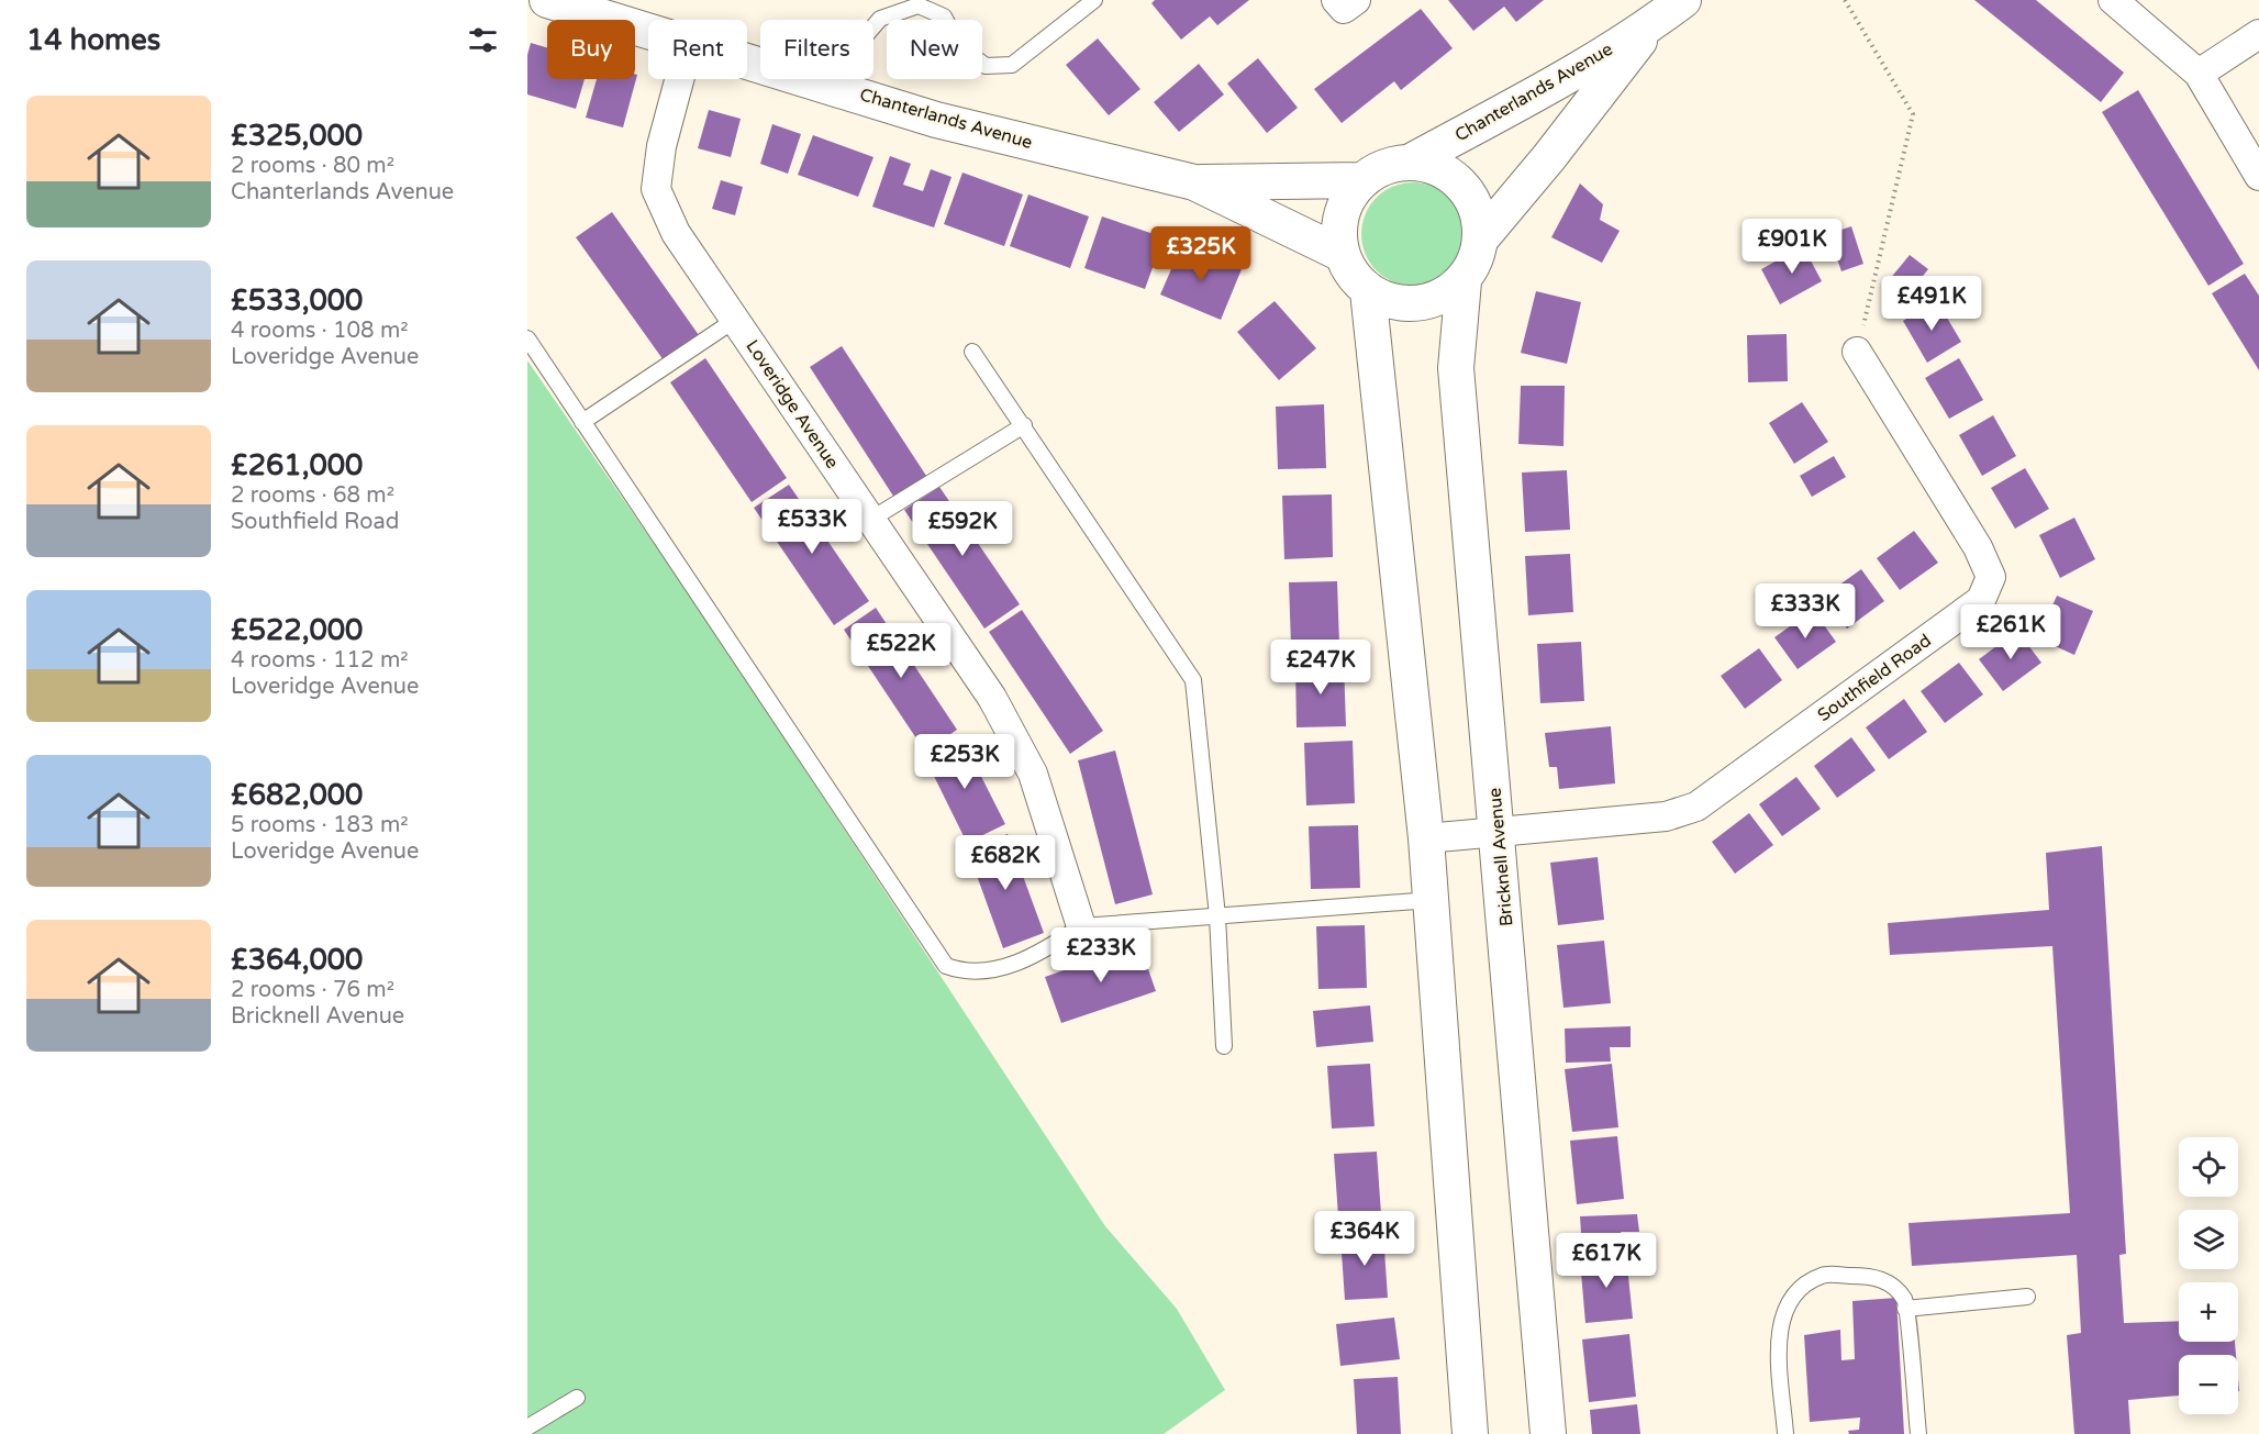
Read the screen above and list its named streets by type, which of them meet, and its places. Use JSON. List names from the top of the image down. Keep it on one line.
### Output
{"streets":{"street":["Chanterlands Avenue","Loveridge Avenue","Southfield Road","Bricknell Avenue"]},"crossings":[["Chanterlands Avenue","Bricknell Avenue"],["Southfield Road","Bricknell Avenue"]],"page":{"heading":"14 homes","chip":["Buy","Rent","Filters","New"],"list":[{"name":"£325,000","note":"2 rooms · 80 m² · Chanterlands Avenue"},{"name":"£533,000","note":"4 rooms · 108 m² · Loveridge Avenue"},{"name":"£261,000","note":"2 rooms · 68 m² · Southfield Road"},{"name":"£522,000","note":"4 rooms · 112 m² · Loveridge Avenue"},{"name":"£682,000","note":"5 rooms · 183 m² · Loveridge Avenue"},{"name":"£364,000","note":"2 rooms · 76 m² · Bricknell Avenue"}],"price":["£901K","£325K","£491K","£533K","£592K","£333K","£261K","£522K","£247K","£253K","£682K","£233K","£364K","£617K"],"map_buttons":["+","−"]}}
